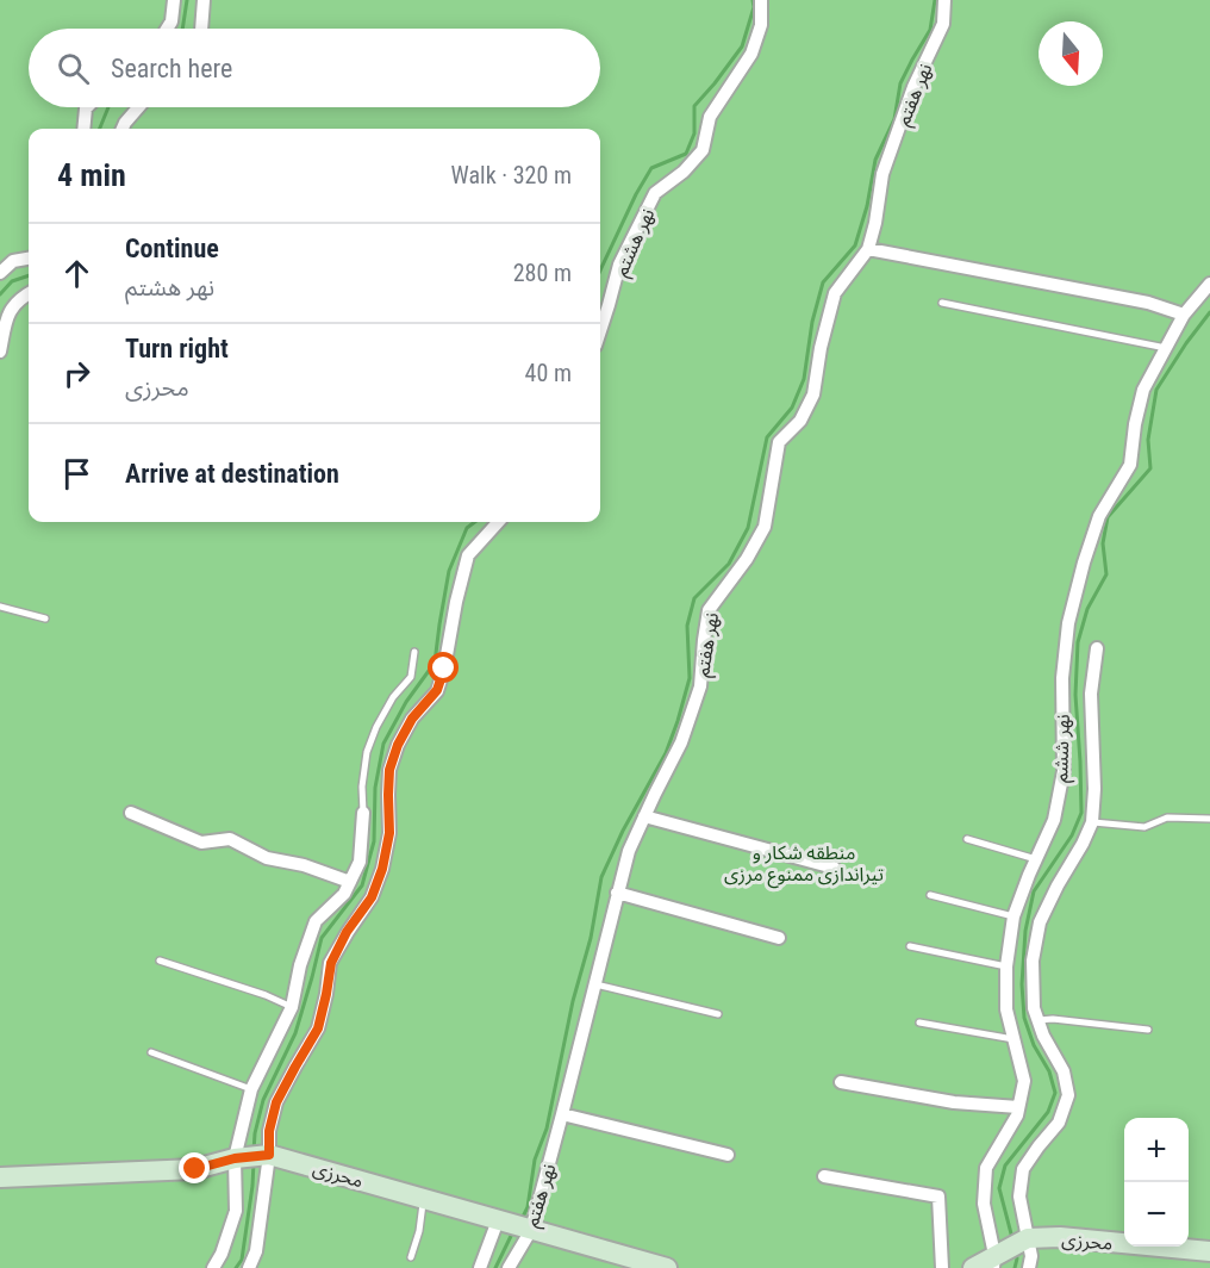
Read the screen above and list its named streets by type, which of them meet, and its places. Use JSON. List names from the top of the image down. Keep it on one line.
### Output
{"streets":{"street":["نهر هفتم","نهر هشتم","نهر ششم","محرزی"]},"crossings":[["نهر هفتم","محرزی"],["نهر ششم","محرزی"]],"parks":["منطقه شکار و تیراندازی ممنوع مرزی"],"north":"bottom","page":{"search":"Search here","heading":["4 min","Walk · 320 m"],"list":[["Continue","نهر هشتم","280 m"],["Turn right","محرزی","40 m"],"Arrive at destination"],"map_buttons":["+","−"]}}
